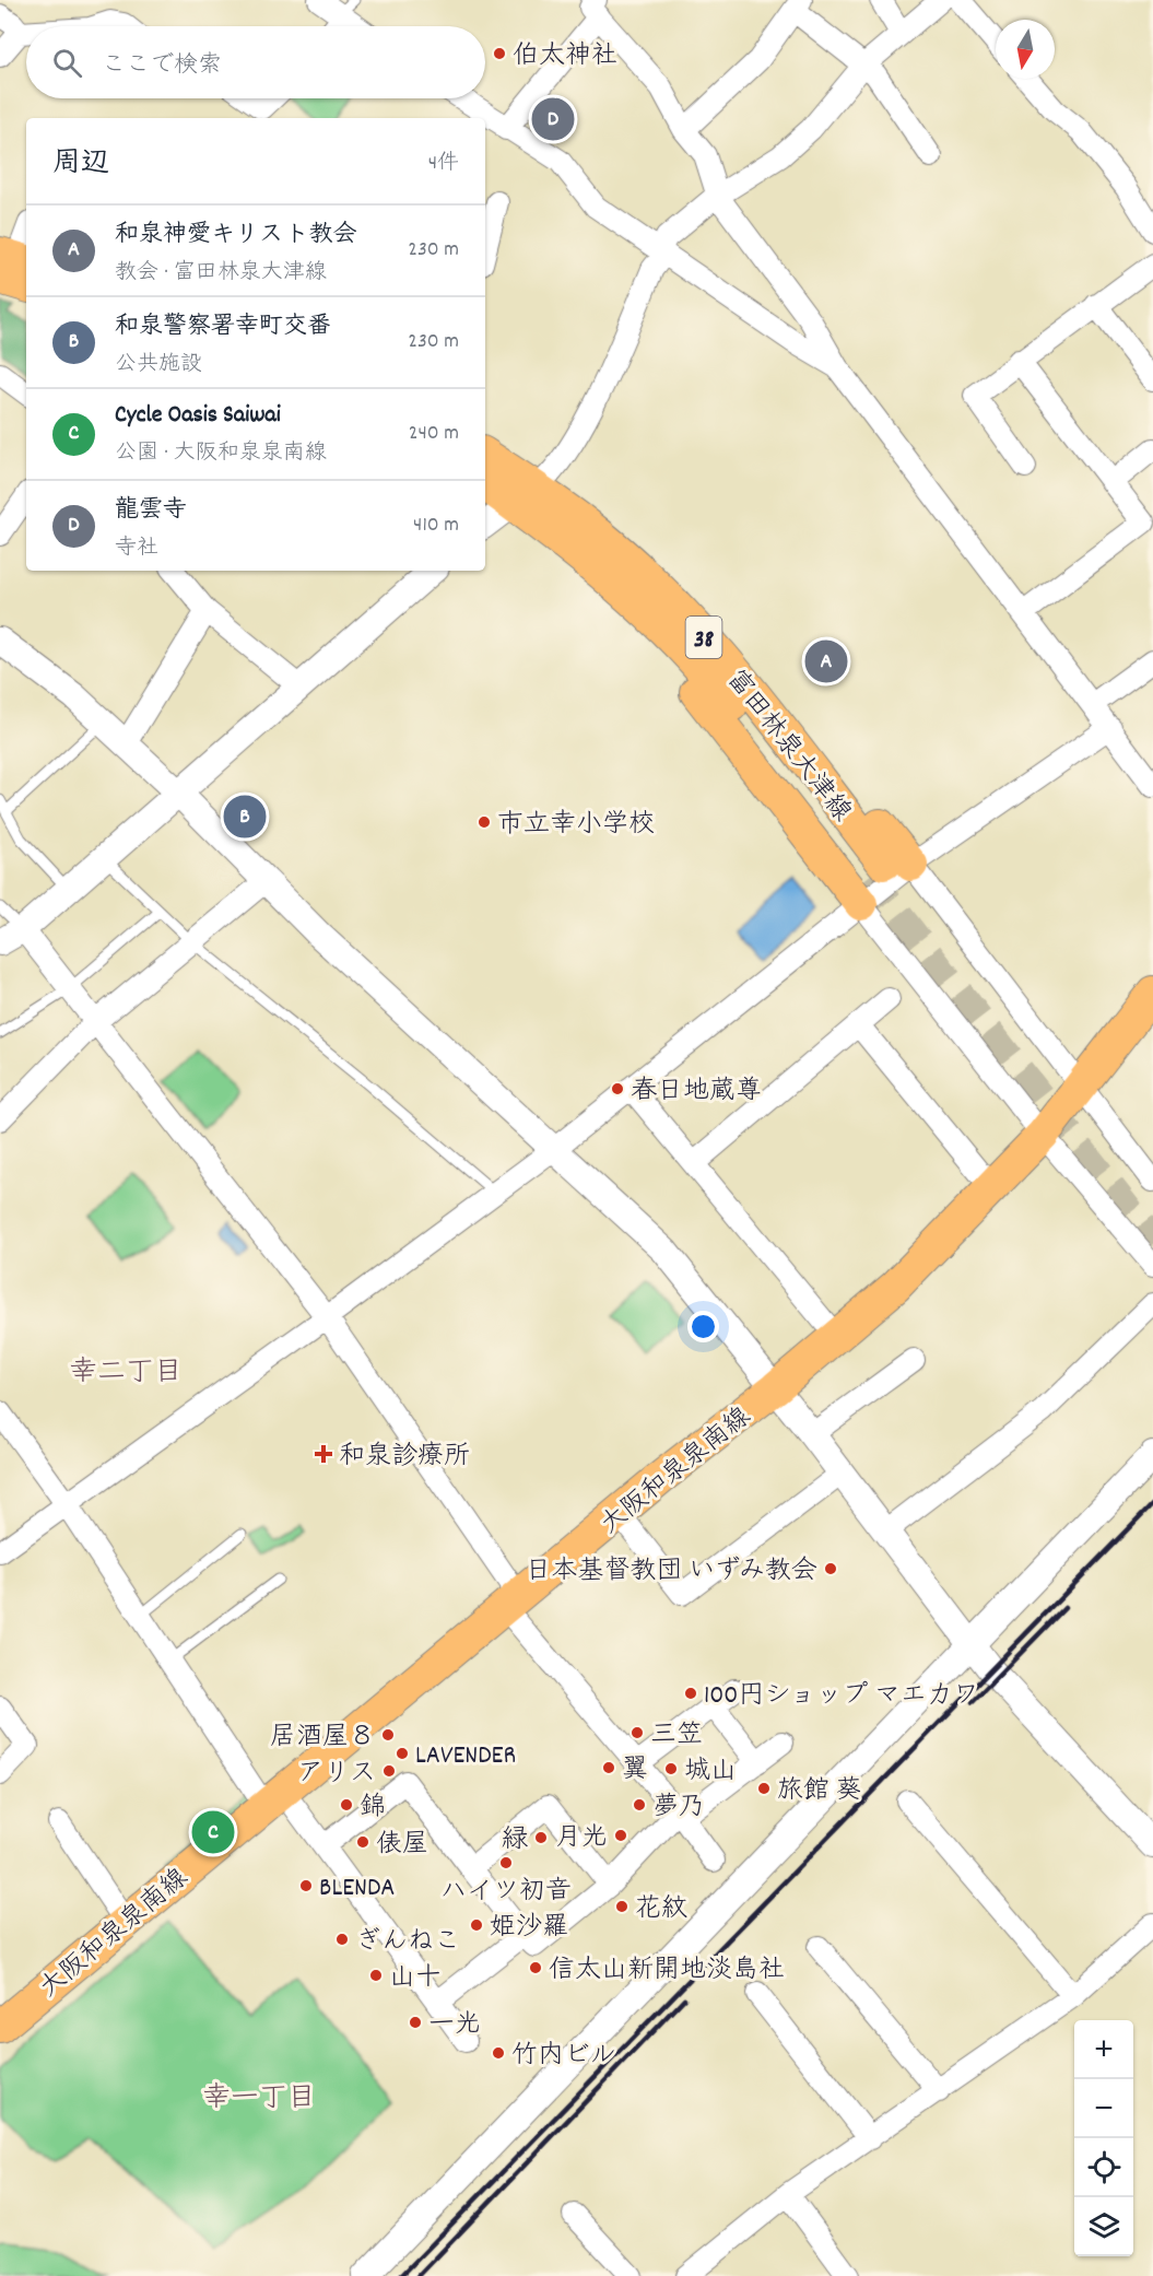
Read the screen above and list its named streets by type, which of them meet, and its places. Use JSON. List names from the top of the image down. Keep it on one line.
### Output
{"streets":{"main road":["38","富田林泉大津線","大阪和泉泉南線"]},"districts":["幸二丁目","幸一丁目"],"places":{"other":["伯太神社","市立幸小学校","春日地蔵尊","日本基督教団 いずみ教会","100円ショップ マエカワ","三笠","居酒屋８","LAVENDER","翼","城山","アリス","旅館 葵","錦","夢乃","月光","緑","俵屋","ハイツ初音","BLENDA","花紋","姫沙羅","ぎんねこ","信太山新開地淡島社","山十","一光","竹内ビル"],"health":["和泉診療所"]},"north":"bottom","page":{"search":"ここで検索","pins":["D","A","B","C"],"heading":["周辺","4件"],"list":[{"mark":"A","name":"和泉神愛キリスト教会","note":"教会 · 富田林泉大津線","value":"230 m"},{"mark":"B","name":"和泉警察署幸町交番","note":"公共施設","value":"230 m"},{"mark":"C","name":"Cycle Oasis Saiwai","note":"公園 · 大阪和泉泉南線","value":"240 m"},{"mark":"D","name":"龍雲寺","note":"寺社","value":"410 m"}],"map_buttons":["+","−"]}}
